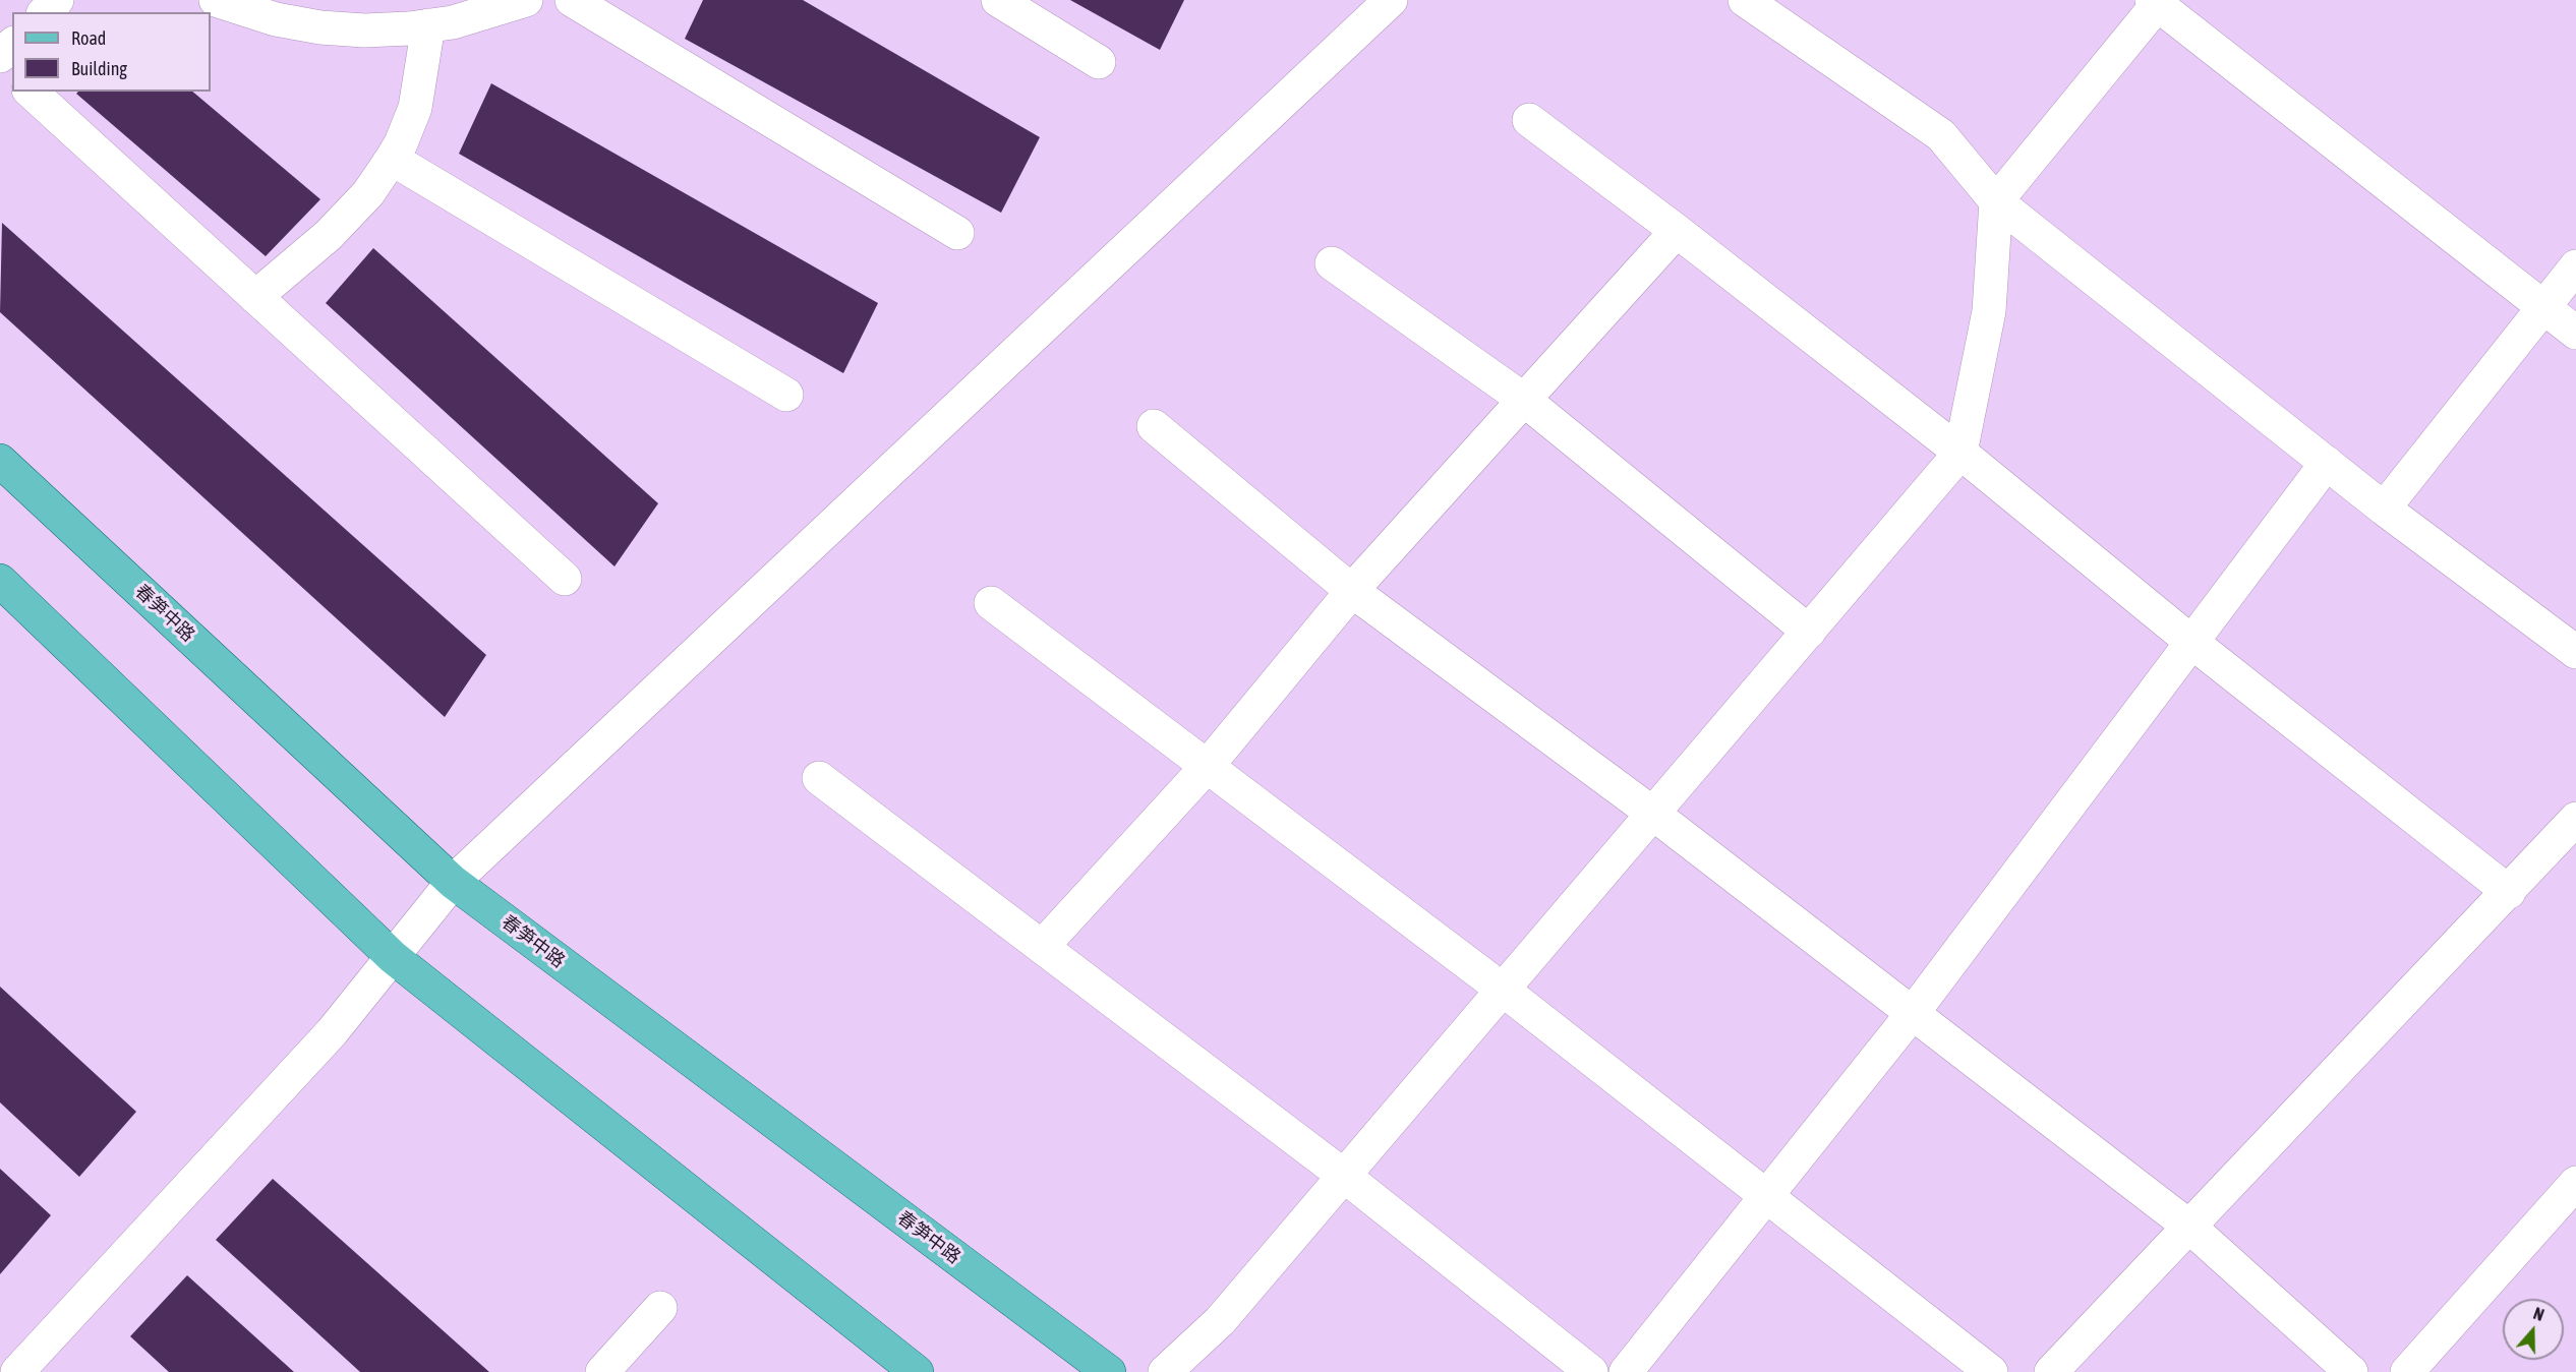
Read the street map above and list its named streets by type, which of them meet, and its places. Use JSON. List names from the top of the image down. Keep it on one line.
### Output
{"streets":{"main road":["春笋中路"]},"legend":["Road","Building"],"north":"top"}
